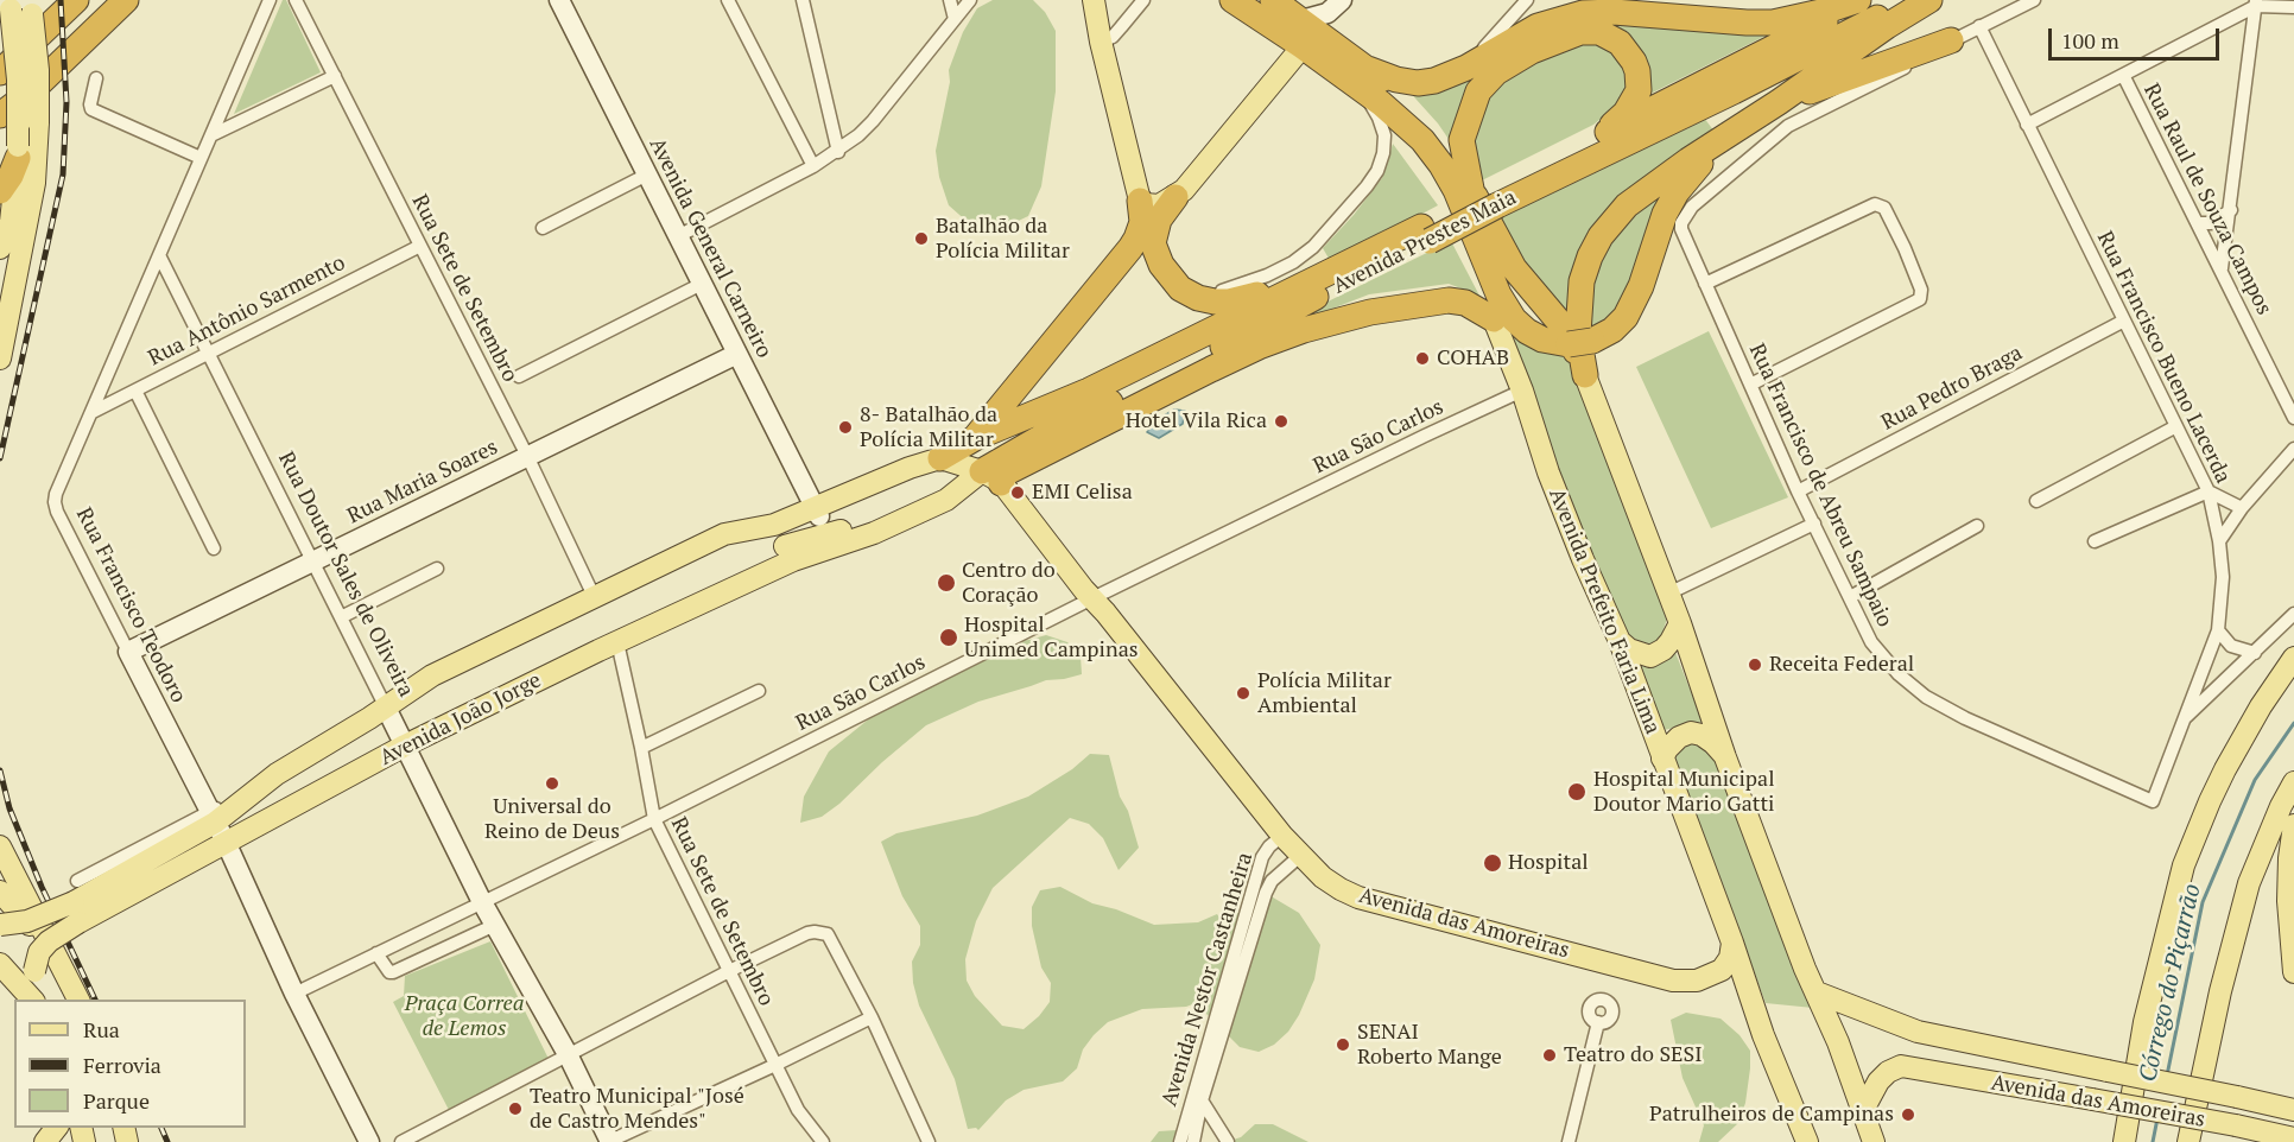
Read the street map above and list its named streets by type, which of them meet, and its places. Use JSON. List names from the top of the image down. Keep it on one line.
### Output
{"streets":{"highway":["Avenida Prestes Maia","Avenida João Jorge"],"main road":["Avenida Prefeito Faria Lima","Avenida das Amoreiras"],"street":["Rua Raul de Souza Campos","Avenida General Carneiro","Rua Sete de Setembro","Rua Antônio Sarmento","Rua Francisco Bueno Lacerda","Rua Pedro Braga","Rua São Carlos","Rua Maria Soares","Rua Francisco de Abreu Sampaio","Rua Doutor Sales de Oliveira","Rua Francisco Teodoro","Avenida Nestor Castanheira"]},"crossings":[["Avenida Prestes Maia","Avenida João Jorge"],["Avenida General Carneiro","Rua Maria Soares"],["Avenida General Carneiro","Avenida João Jorge"],["Rua Sete de Setembro","Rua Antônio Sarmento"],["Rua Sete de Setembro","Rua São Carlos"],["Rua Sete de Setembro","Rua Maria Soares"],["Rua Sete de Setembro","Avenida João Jorge"],["Rua Antônio Sarmento","Rua Doutor Sales de Oliveira"],["Rua Antônio Sarmento","Rua Francisco Teodoro"],["Rua Francisco Bueno Lacerda","Rua Pedro Braga"],["Rua Francisco Bueno Lacerda","Rua Francisco de Abreu Sampaio"],["Rua Pedro Braga","Rua Francisco de Abreu Sampaio"],["Rua São Carlos","Rua Francisco Teodoro"],["Rua São Carlos","Avenida Prefeito Faria Lima"],["Rua São Carlos","Avenida das Amoreiras"],["Rua Maria Soares","Rua Doutor Sales de Oliveira"],["Rua Maria Soares","Rua Francisco Teodoro"],["Rua Doutor Sales de Oliveira","Rua Francisco Teodoro"],["Rua Doutor Sales de Oliveira","Avenida João Jorge"],["Rua Francisco Teodoro","Avenida João Jorge"],["Avenida Prefeito Faria Lima","Avenida das Amoreiras"],["Avenida das Amoreiras","Avenida Nestor Castanheira"]],"water":["Córrego do Piçarrão"],"parks":["Praça Correa de Lemos"],"places":["Batalhão da Polícia Militar","COHAB","Hotel Vila Rica","8- Batalhão da Polícia Militar","EMI Celisa","Centro do Coração","Hospital Unimed Campinas","Receita Federal","Polícia Militar Ambiental","Universal do Reino de Deus","Hospital Municipal Doutor Mario Gatti","Hospital","SENAI Roberto Mange","Teatro do SESI","Teatro Municipal \"José de Castro Mendes\"","Patrulheiros de Campinas"],"legend":["Rua","Ferrovia","Parque"],"scale_bar":"100 m"}
